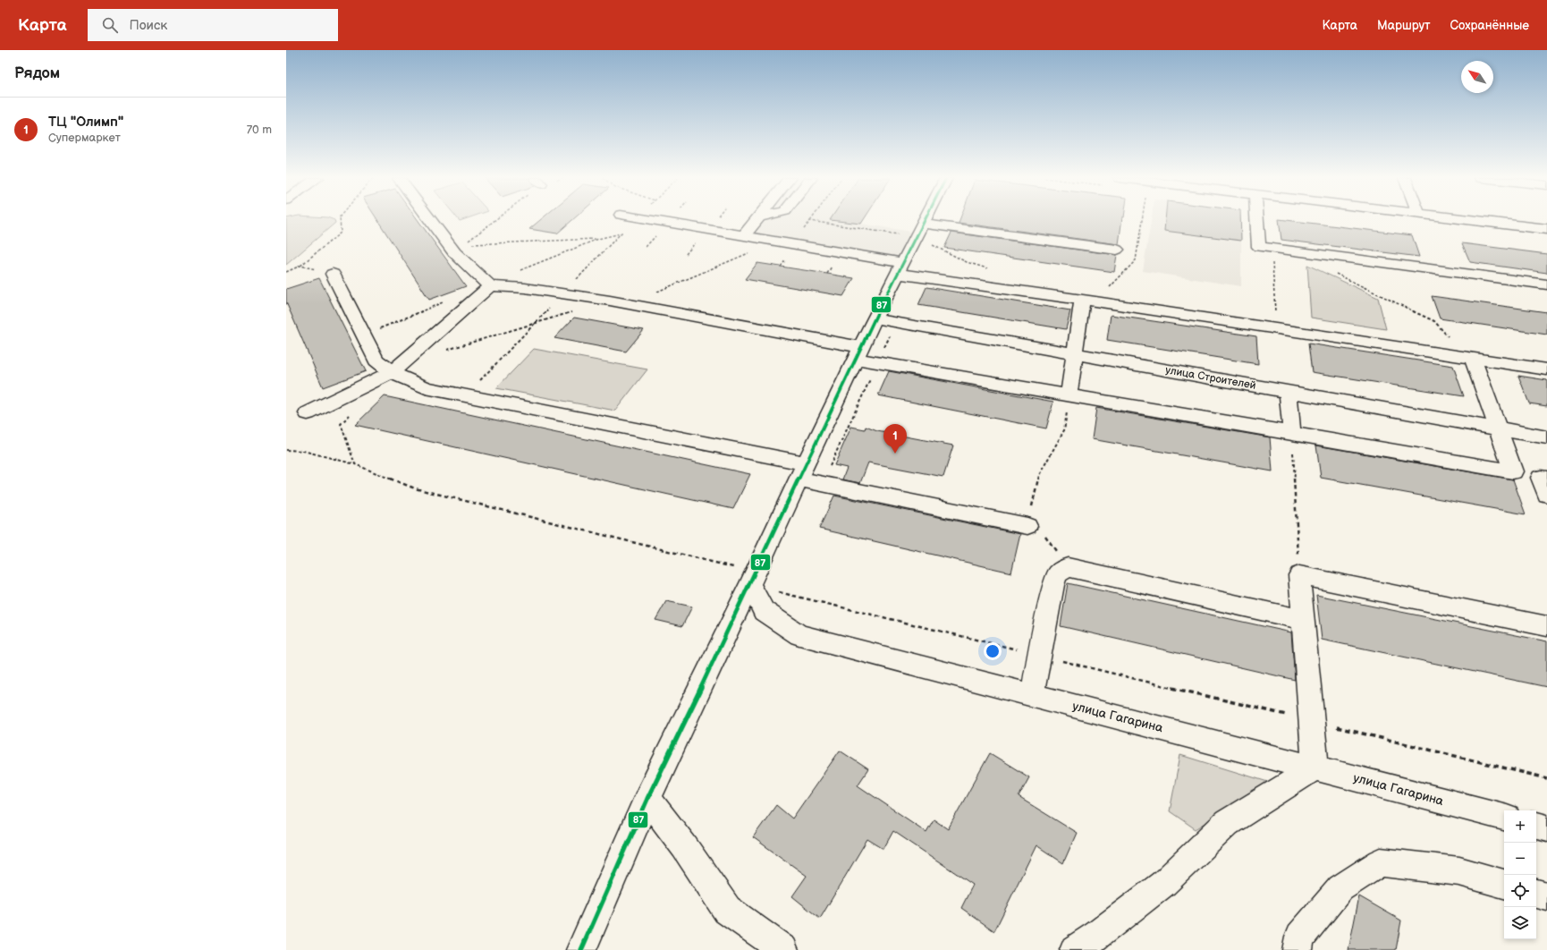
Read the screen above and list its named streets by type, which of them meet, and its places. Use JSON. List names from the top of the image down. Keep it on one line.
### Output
{"streets":{"street":["улица Строителей","улица Гагарина"]},"lines":["transit line 87"],"north":"top left","page":{"header":"Карта","search":"Поиск","nav":["Карта","Маршрут","Сохранённые"],"heading":"Рядом","list":[{"mark":"1","name":"ТЦ \"Олимп\"","note":"Супермаркет","value":"70 m"}],"pins":"1","map_buttons":["+","−"]}}
